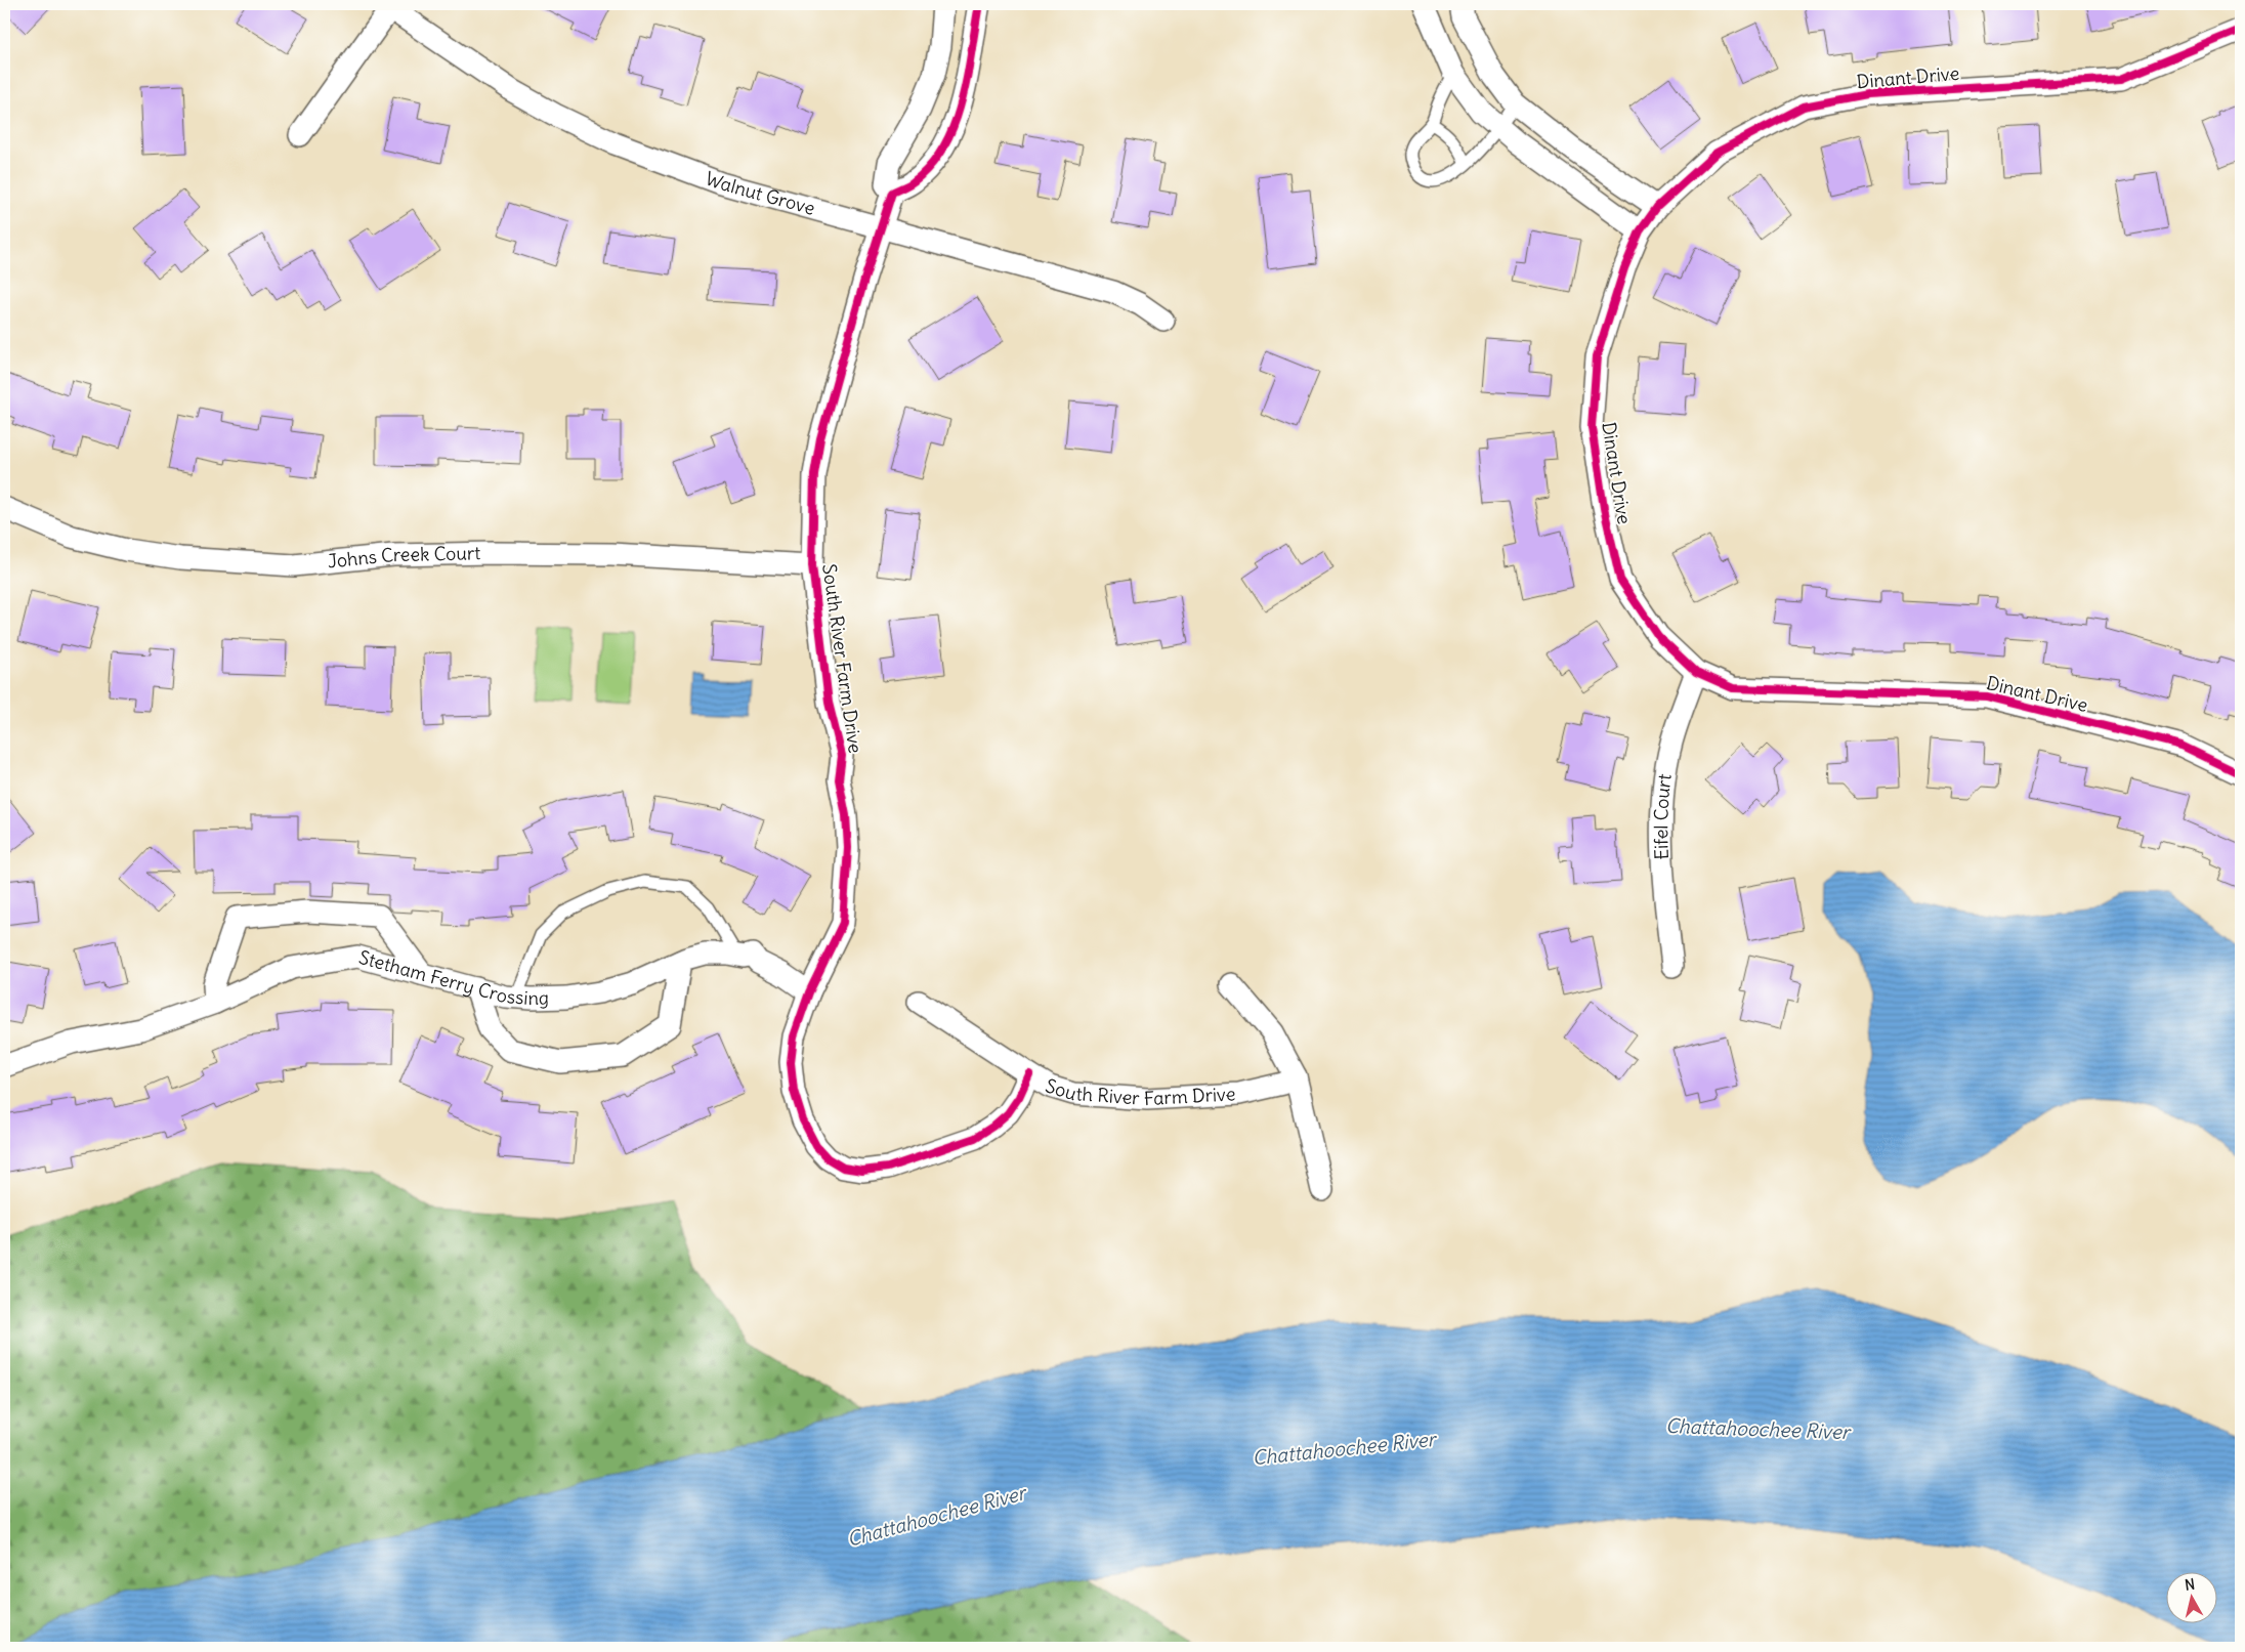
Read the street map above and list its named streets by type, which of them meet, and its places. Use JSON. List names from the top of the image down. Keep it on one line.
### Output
{"streets":{"street":["Dinant Drive","Walnut Grove","Johns Creek Court","South River Farm Drive","Eifel Court","Stetham Ferry Crossing"]},"crossings":[["Dinant Drive","Eifel Court"],["Walnut Grove","South River Farm Drive"],["Johns Creek Court","South River Farm Drive"],["South River Farm Drive","Stetham Ferry Crossing"]],"water":["Chattahoochee River"],"north":"top"}
